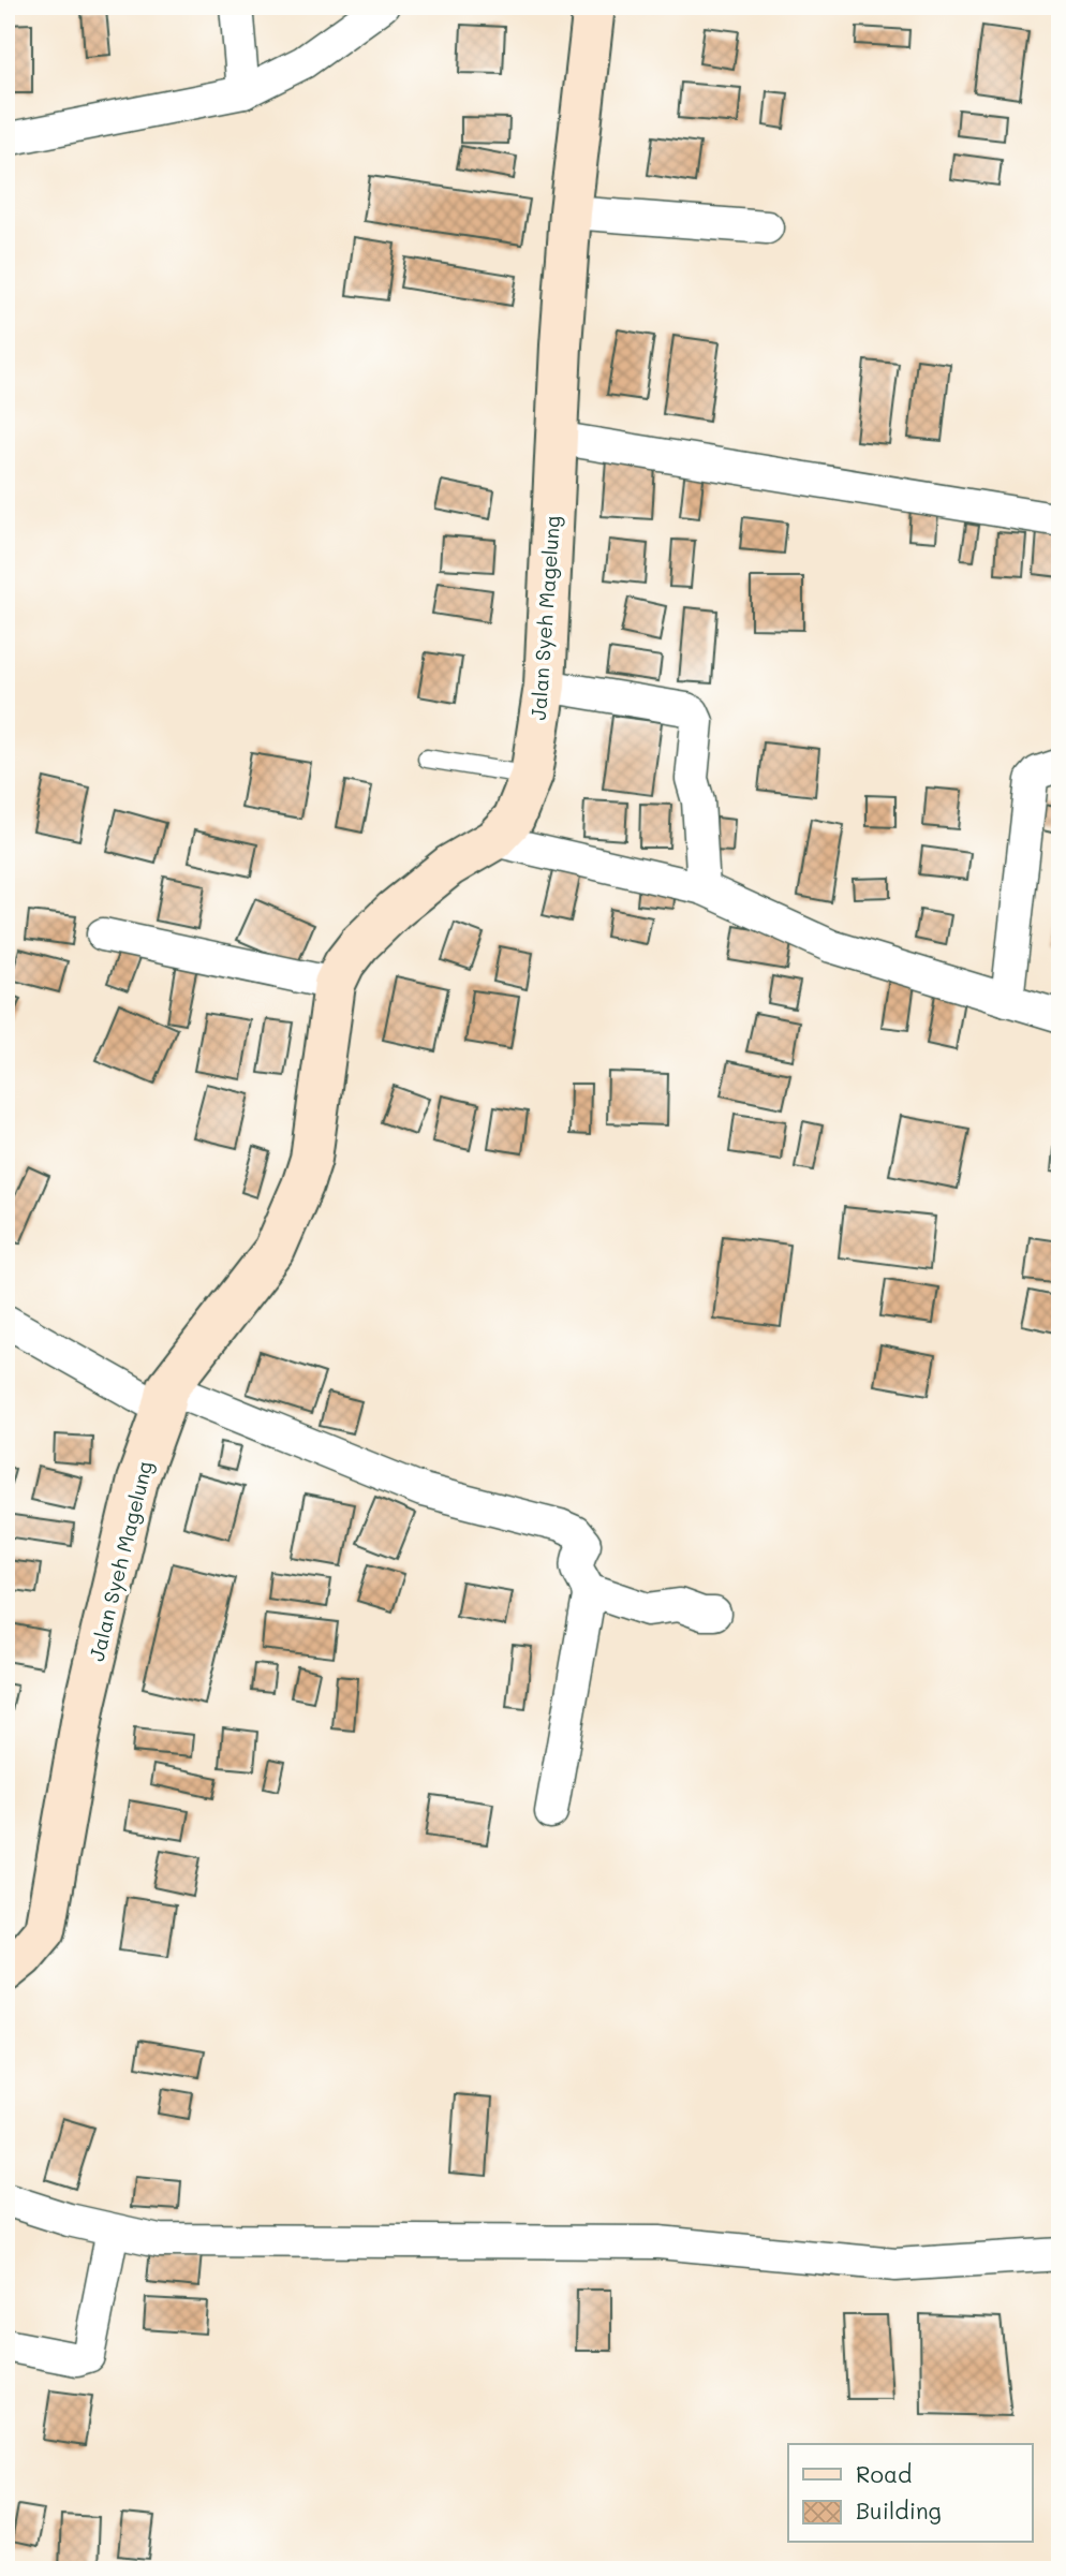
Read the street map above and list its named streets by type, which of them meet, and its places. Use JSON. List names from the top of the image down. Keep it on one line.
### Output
{"streets":{"street":["Jalan Syeh Magelung"]},"legend":["Road","Building"]}
